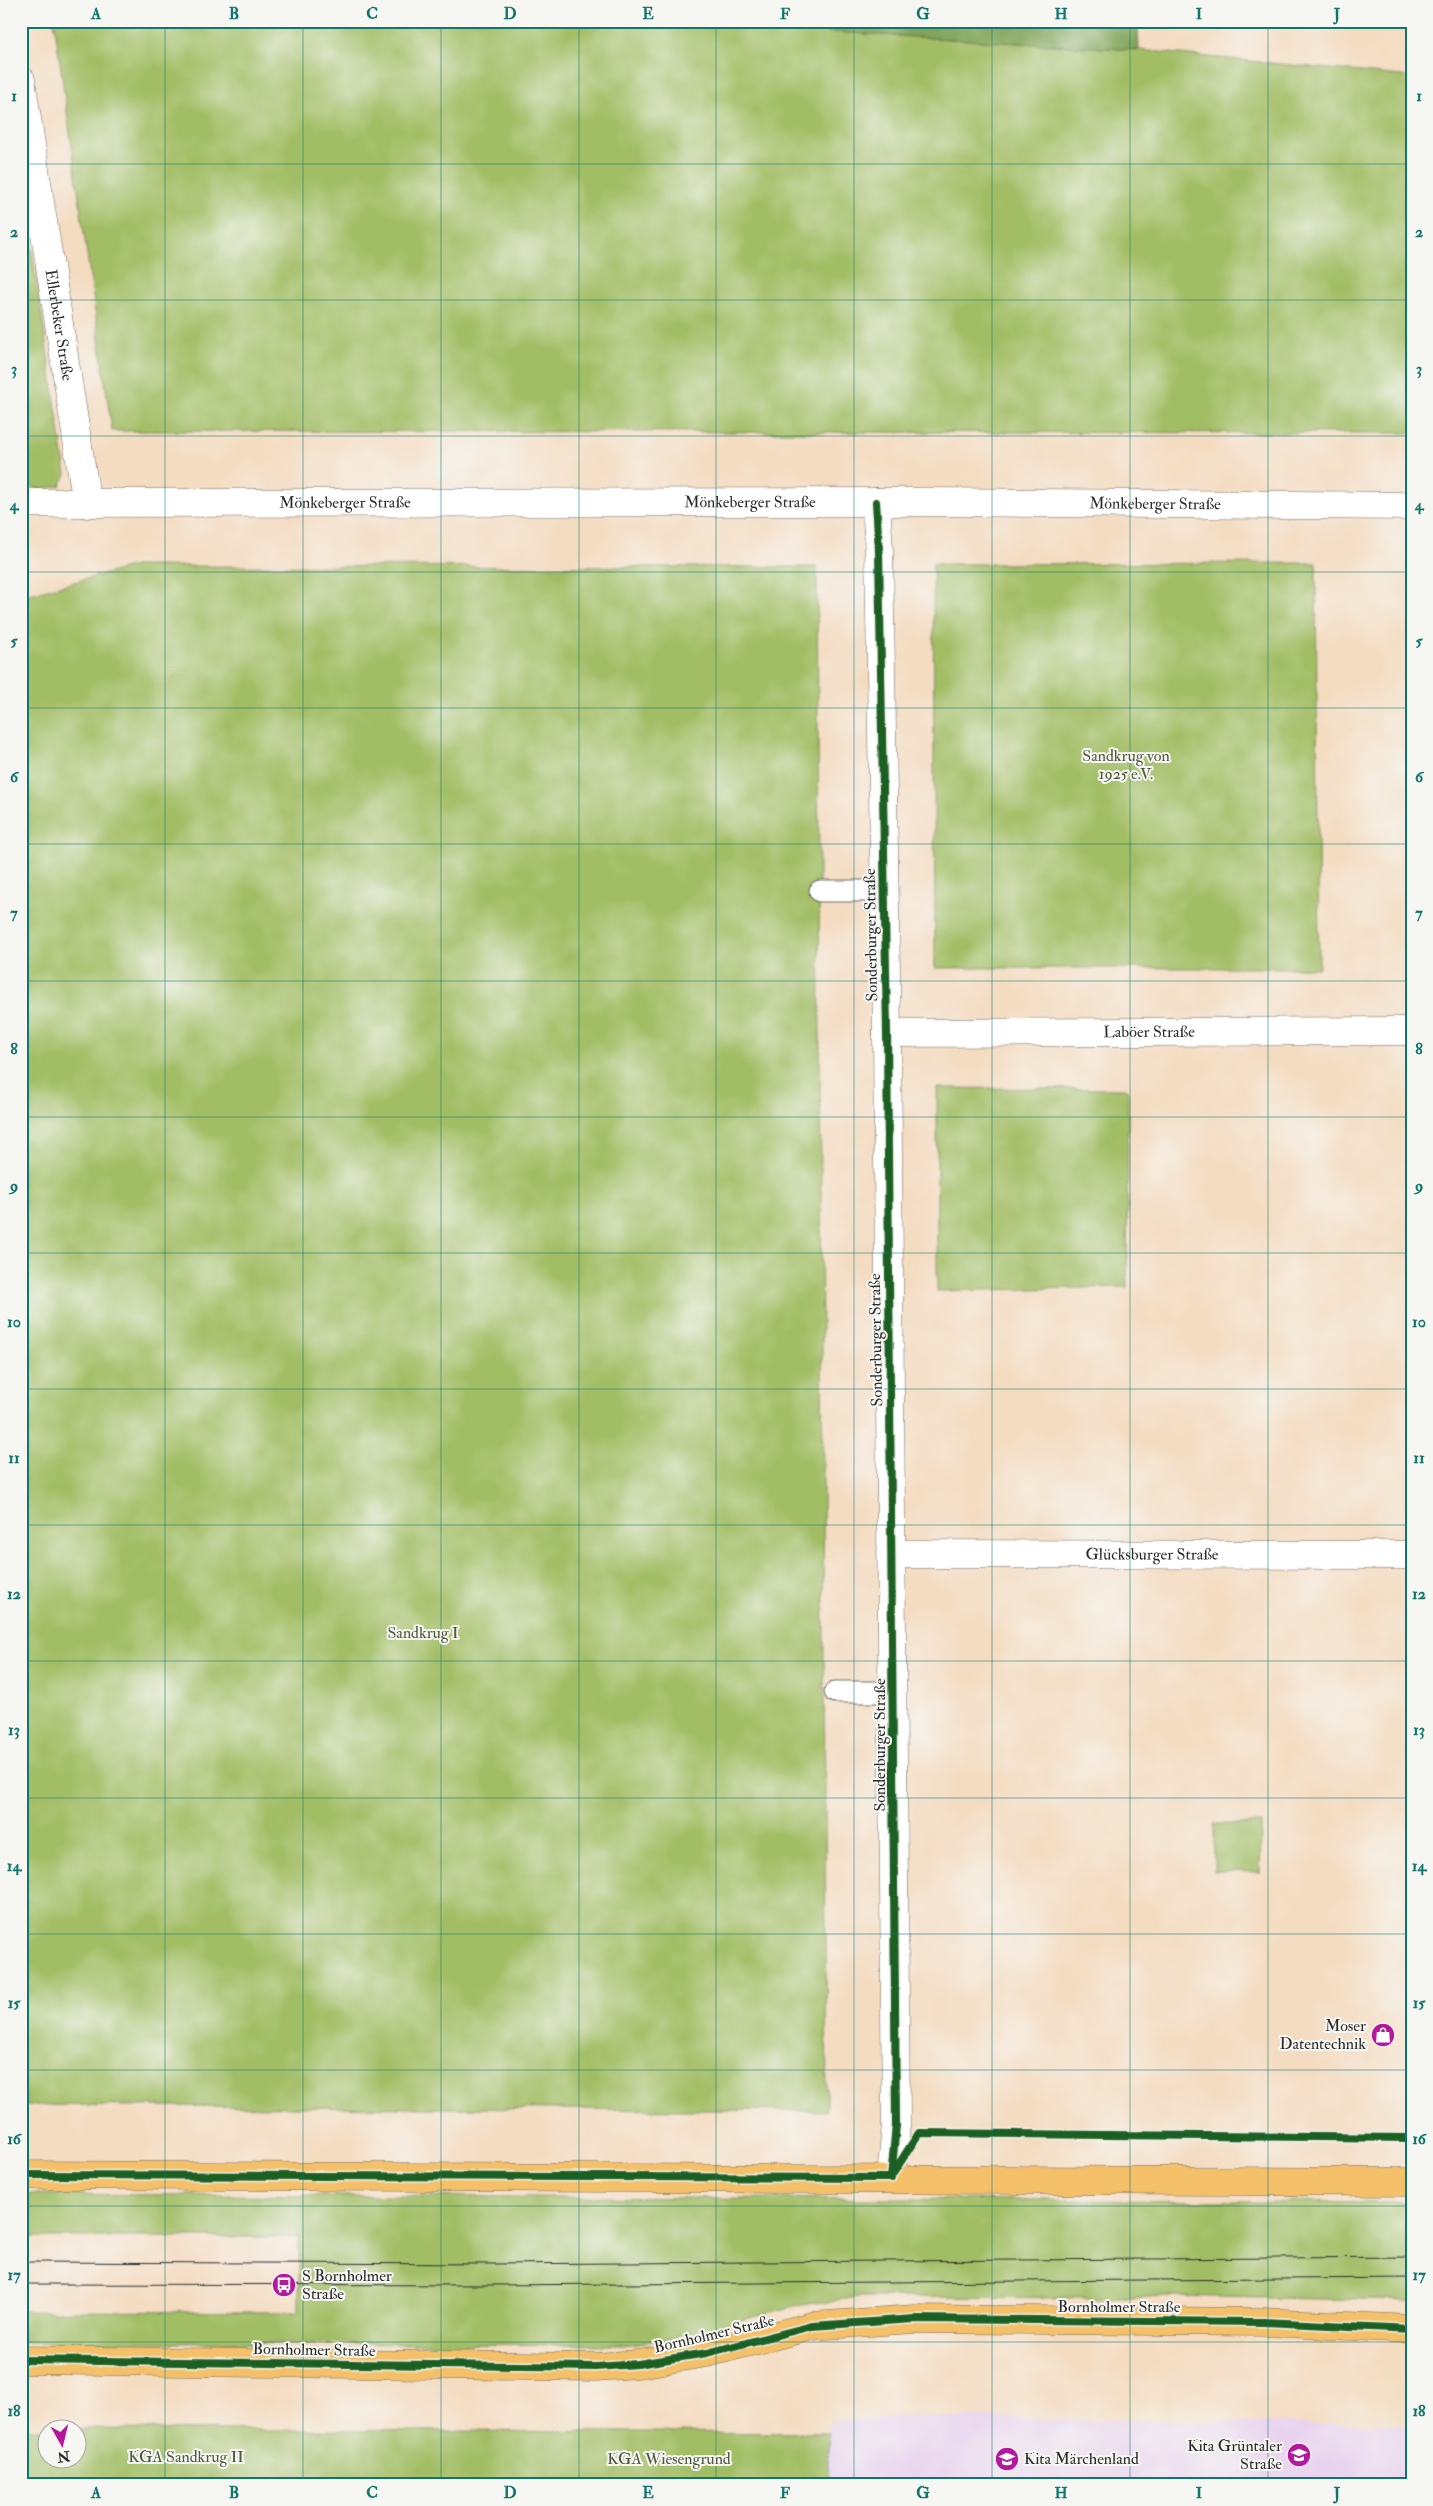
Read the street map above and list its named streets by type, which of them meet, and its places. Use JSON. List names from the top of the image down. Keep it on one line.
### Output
{"streets":{"main road":["Bornholmer Straße"],"street":["Ellerbeker Straße","Mönkeberger Straße","Sonderburger Straße","Laböer Straße","Glücksburger Straße"]},"crossings":[["Ellerbeker Straße","Mönkeberger Straße"],["Mönkeberger Straße","Sonderburger Straße"],["Sonderburger Straße","Laböer Straße"],["Sonderburger Straße","Glücksburger Straße"]],"parks":["Sandkrug von 1925 e.V.","Sandkrug I","KGA Sandkrug II","KGA Wiesengrund"],"places":{"shop":["Moser Datentechnik"],"bus stop":["S Bornholmer Straße"],"school or university":["Kita Grüntaler Straße","Kita Märchenland"]},"north":"bottom","grid":{"columns":["A","B","C","D","E","F","G","H","I","J"],"rows":["1","2","3","4","5","6","7","8","9","10","11","12","13","14","15","16","17","18"]}}
